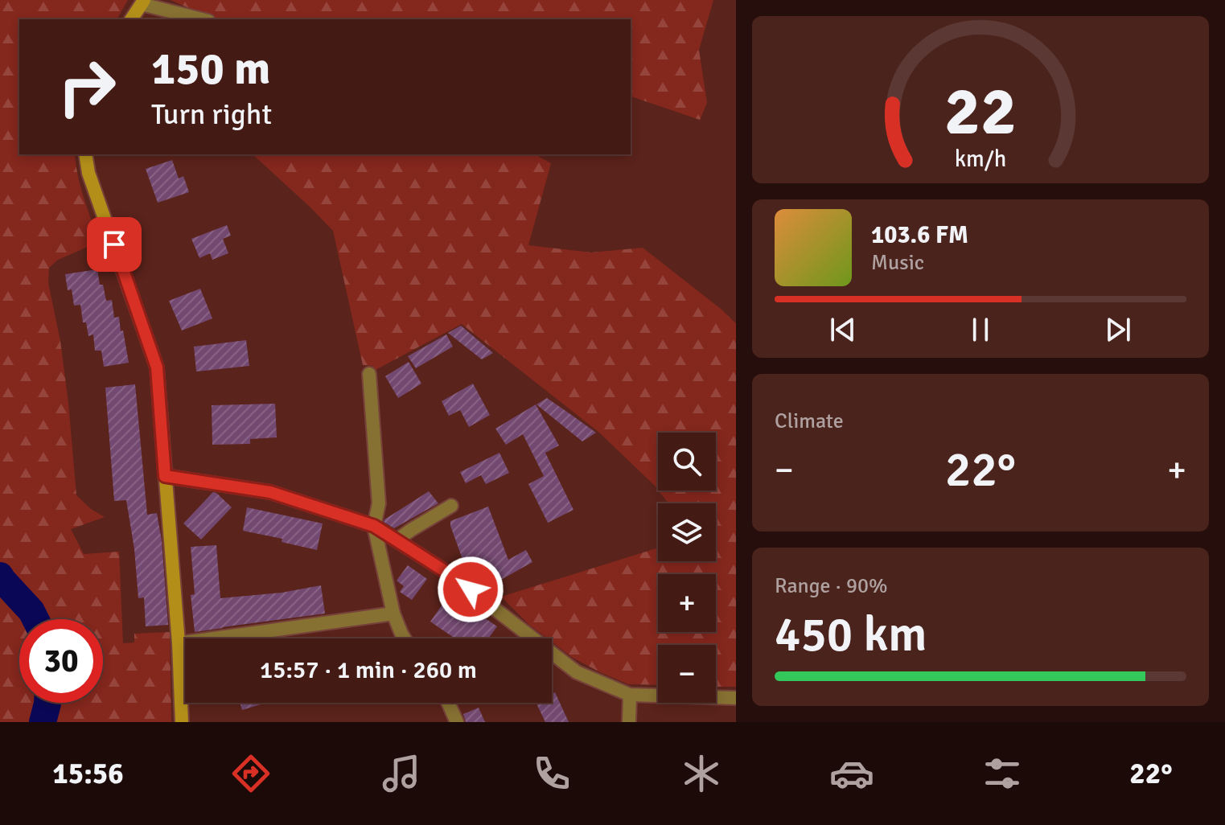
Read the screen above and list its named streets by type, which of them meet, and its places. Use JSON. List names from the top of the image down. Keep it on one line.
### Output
{"page":{"turn":["150 m","Turn right"],"song":["103.6 FM","Music"],"tile":["Climate",["Range · 90%","450 km"]],"map_buttons":["+","−"],"heat":["−","22°","+"],"limit":"30","trip":"15:57 · 1 min · 260 m","tabs":["15:56","22°"],"gauge":["22","km/h"]}}
